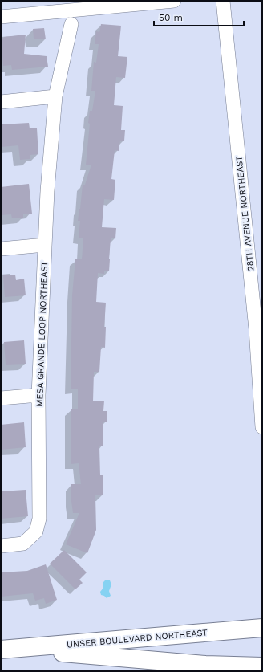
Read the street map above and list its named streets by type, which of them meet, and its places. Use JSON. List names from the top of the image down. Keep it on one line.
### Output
{"streets":{"main road":["UNSER BOULEVARD NORTHEAST"],"street":["28TH AVENUE NORTHEAST","MESA GRANDE LOOP NORTHEAST"]},"scale_bar":"50 m"}
